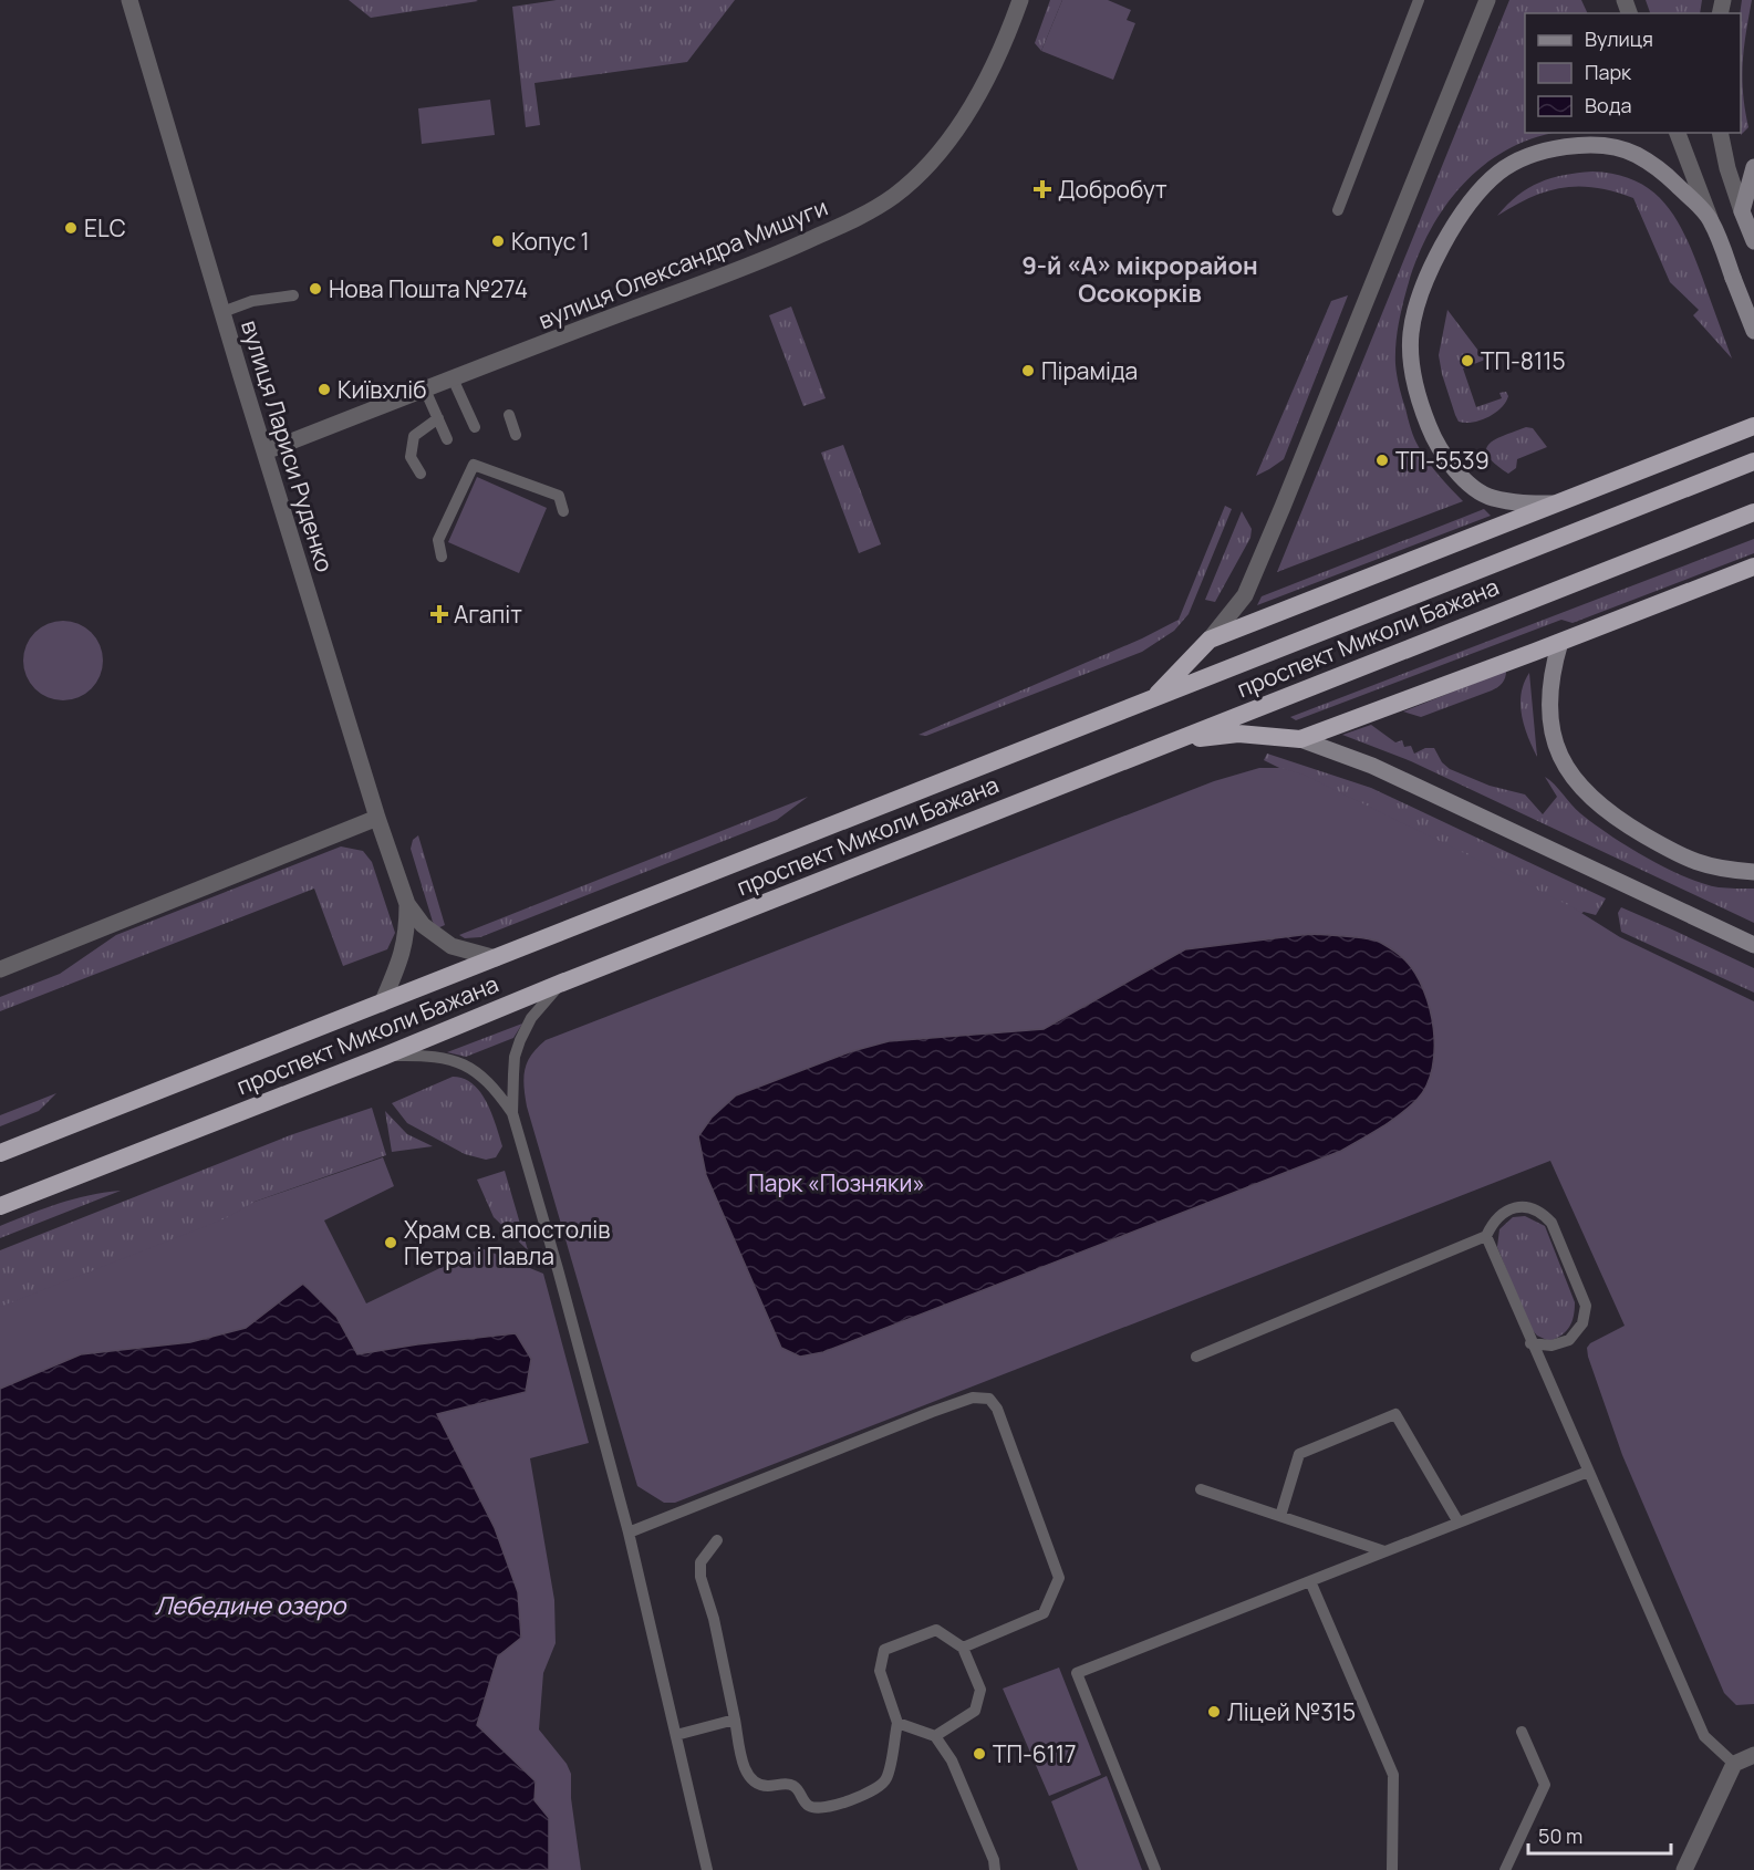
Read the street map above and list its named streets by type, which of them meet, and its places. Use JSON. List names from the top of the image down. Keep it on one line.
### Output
{"streets":{"highway":["проспект Миколи Бажана"],"street":["вулиця Олександра Мишуги","вулиця Лариси Руденко"]},"crossings":[["вулиця Олександра Мишуги","вулиця Лариси Руденко"],["вулиця Лариси Руденко","проспект Миколи Бажана"]],"districts":["9-й «А» мікрорайон Осокорків"],"water":["Лебедине озеро"],"parks":["Парк «Позняки»"],"places":{"health":["Добробут","Агапіт"],"other":["ELC","Копус 1","Нова Пошта №274","ТП-8115","Піраміда","Київхліб","ТП-5539","Храм св. апостолів Петра і Павла","Ліцей №315","ТП-6117"]},"legend":["Вулиця","Парк","Вода"],"scale_bar":"50 m"}
